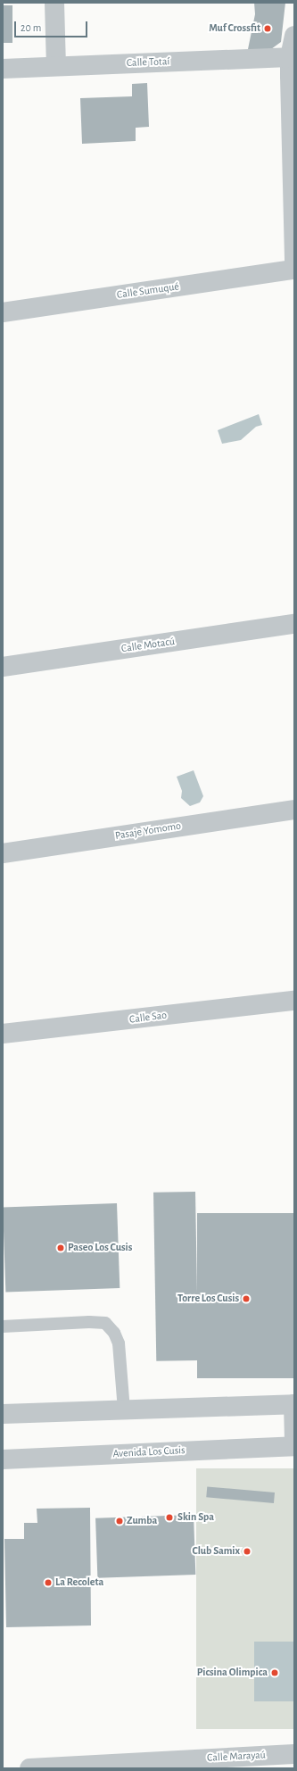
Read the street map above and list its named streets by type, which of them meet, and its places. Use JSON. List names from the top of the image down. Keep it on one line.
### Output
{"streets":{"street":["Calle Totaí","Calle Sumuqué","Calle Motacú","Pasaje Yomomo","Calle Sao","Avenida Los Cusis","Calle Marayaú"]},"places":["Muf Crossfit","Paseo Los Cusis","Torre Los Cusis","Skin Spa","Zumba","Club Samix","La Recoleta","Picsina Olimpica"],"scale_bar":"20 m"}
